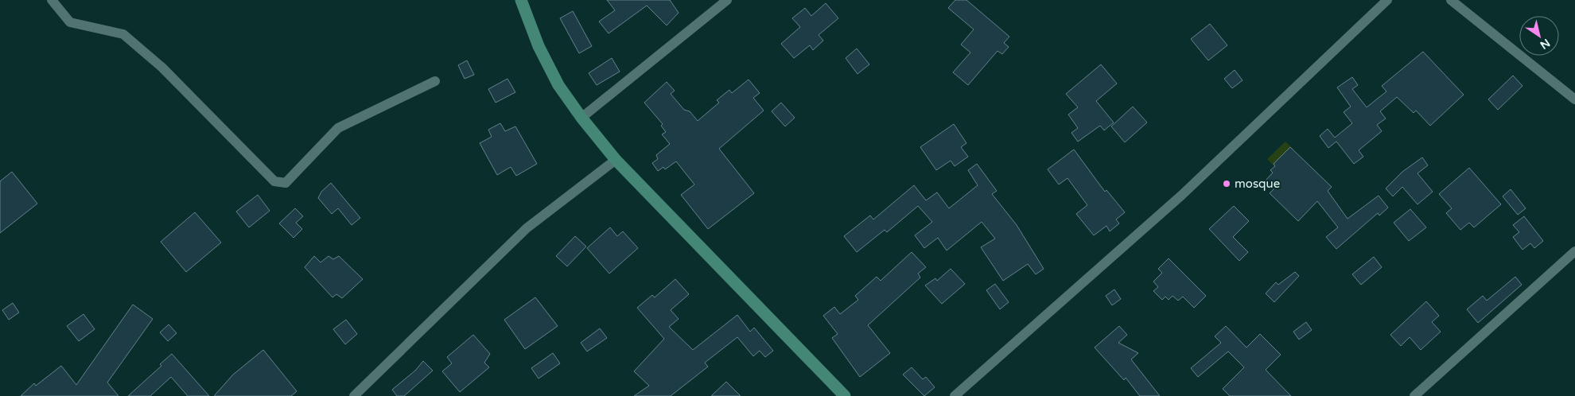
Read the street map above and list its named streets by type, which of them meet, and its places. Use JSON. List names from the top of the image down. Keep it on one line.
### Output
{"places":["mosque"],"north":"bottom right"}
